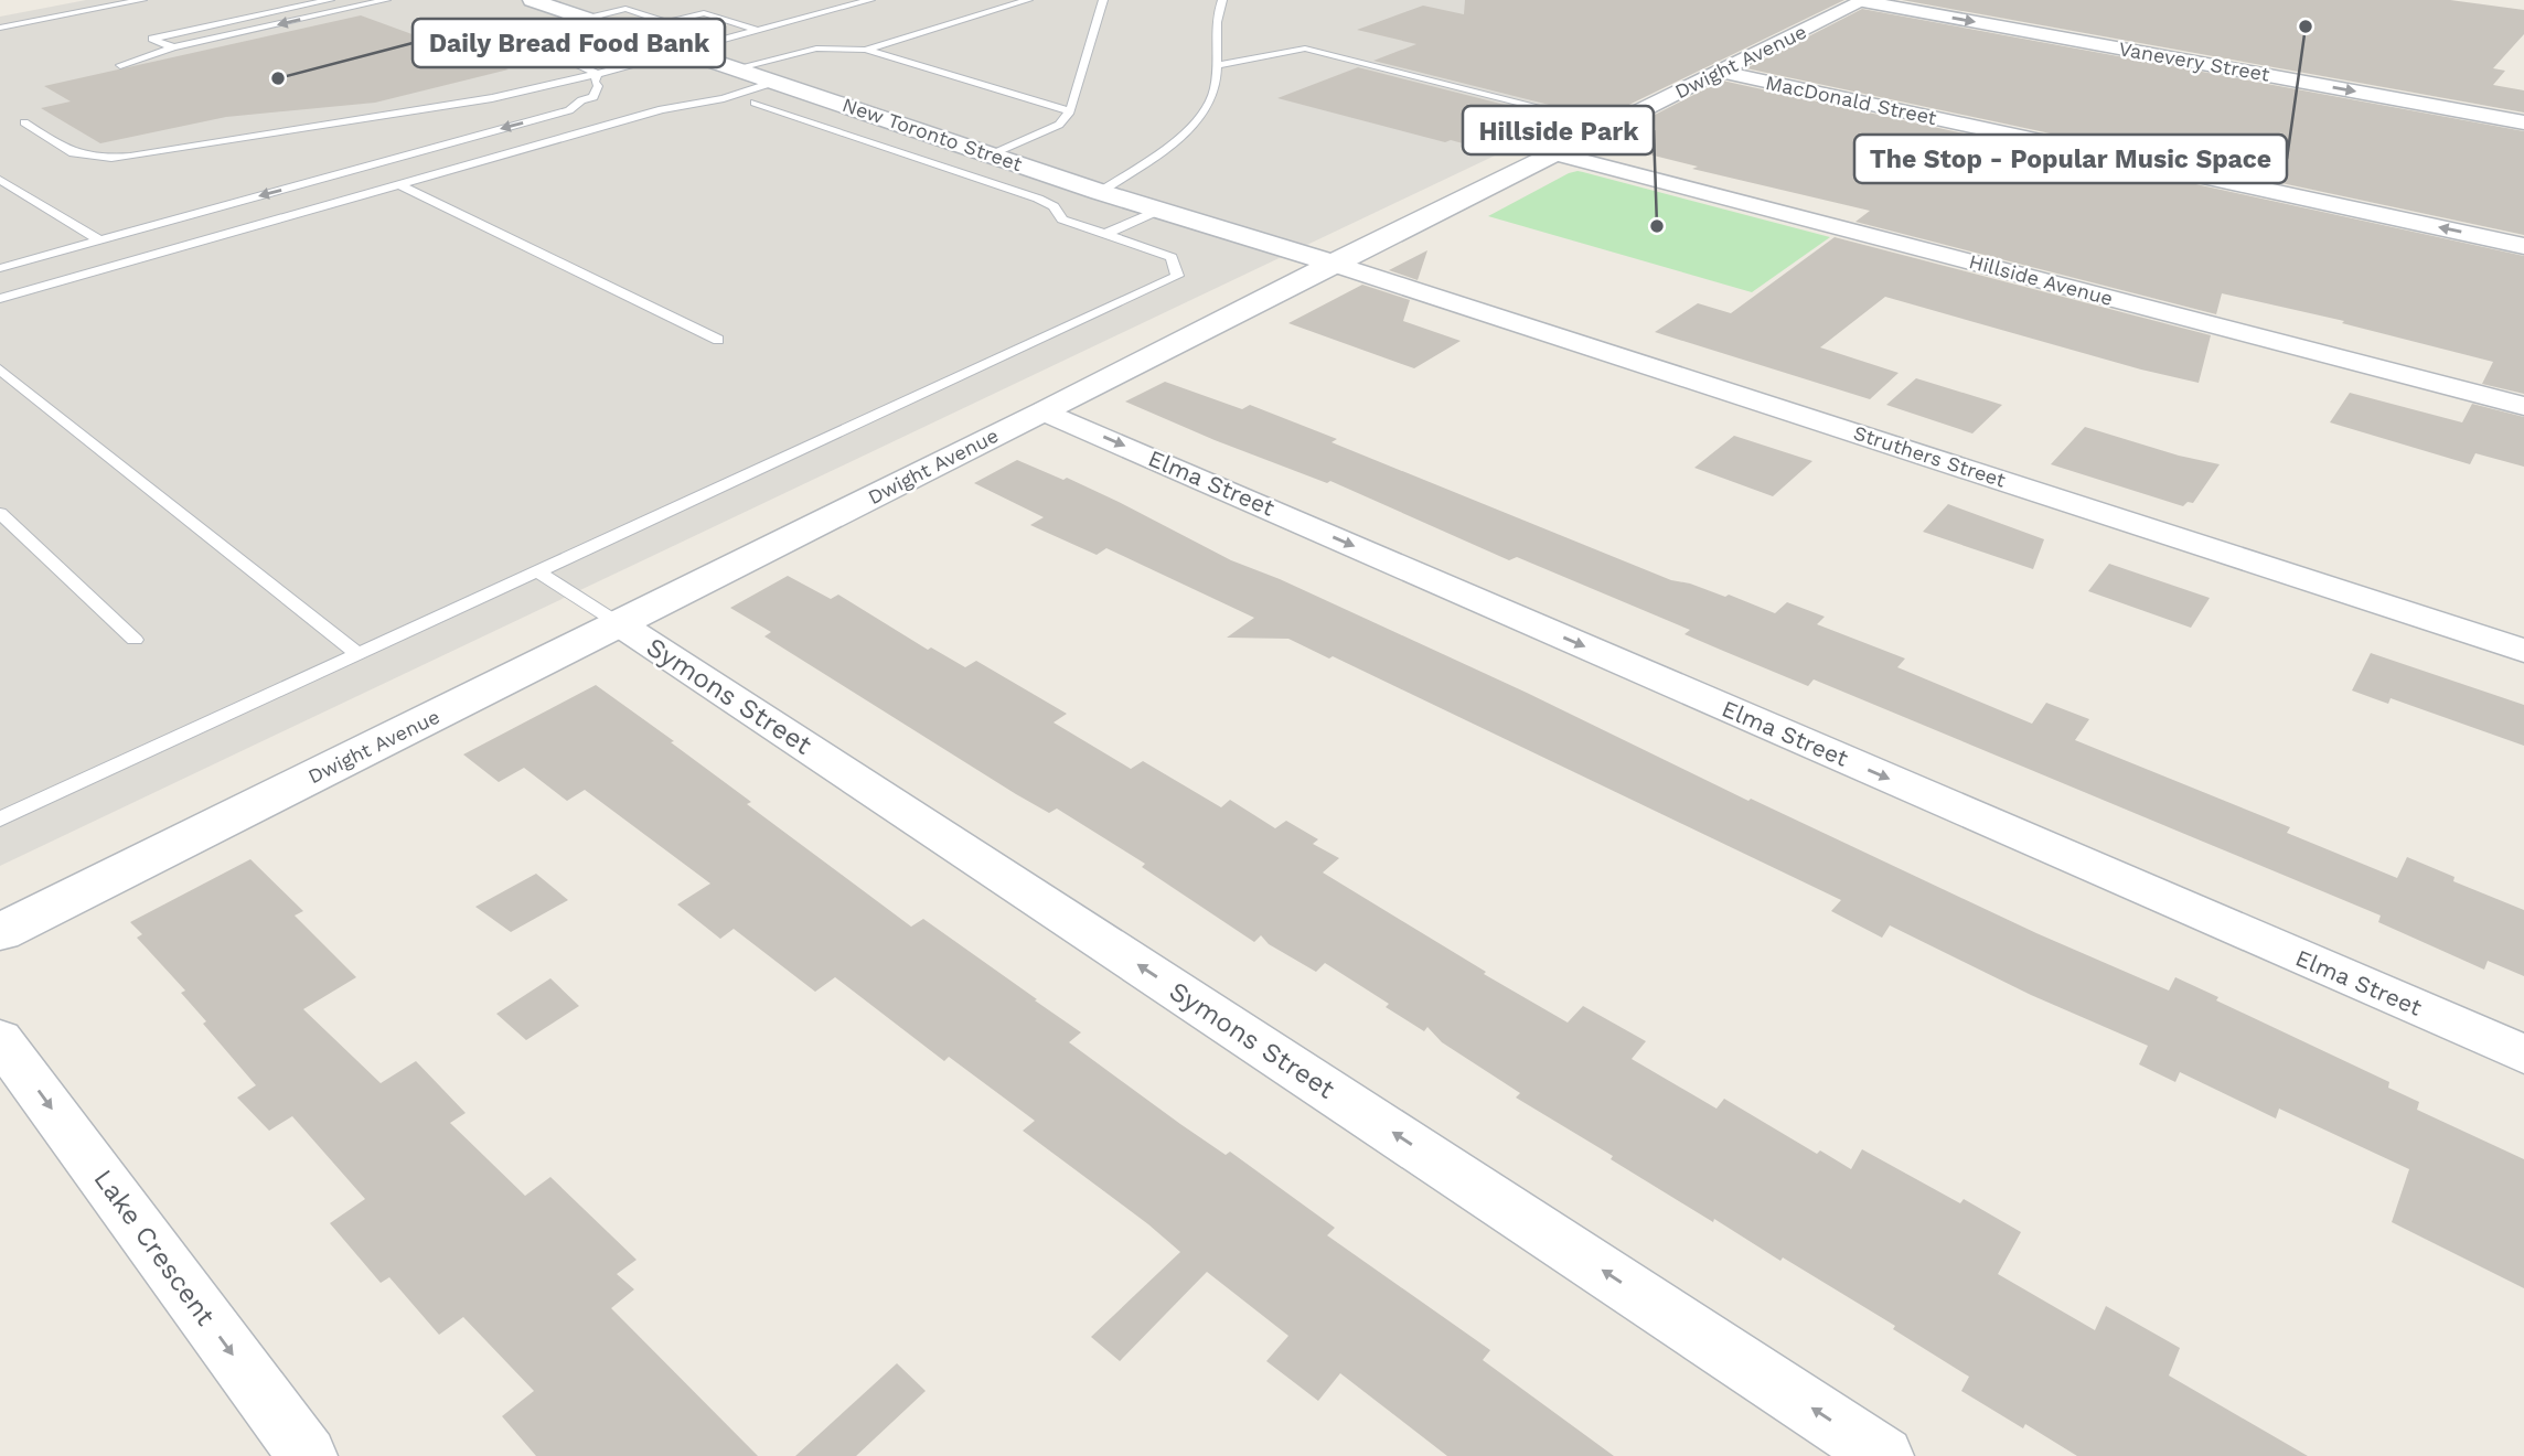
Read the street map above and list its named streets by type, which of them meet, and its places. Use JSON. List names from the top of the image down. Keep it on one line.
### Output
{"streets":{"street":["Dwight Avenue","Vanevery Street","MacDonald Street","New Toronto Street","Hillside Avenue","Struthers Street","Elma Street","Symons Street","Lake Crescent"]},"crossings":[["Dwight Avenue","Vanevery Street"],["Dwight Avenue","MacDonald Street"],["Dwight Avenue","New Toronto Street"],["Dwight Avenue","Hillside Avenue"],["Dwight Avenue","Struthers Street"],["Dwight Avenue","Elma Street"],["Dwight Avenue","Symons Street"],["New Toronto Street","Struthers Street"]],"one_way":["Vanevery Street","MacDonald Street","Elma Street","Symons Street","Lake Crescent"],"places":["The Stop - Popular Music Space","Daily Bread Food Bank","Hillside Park"]}
